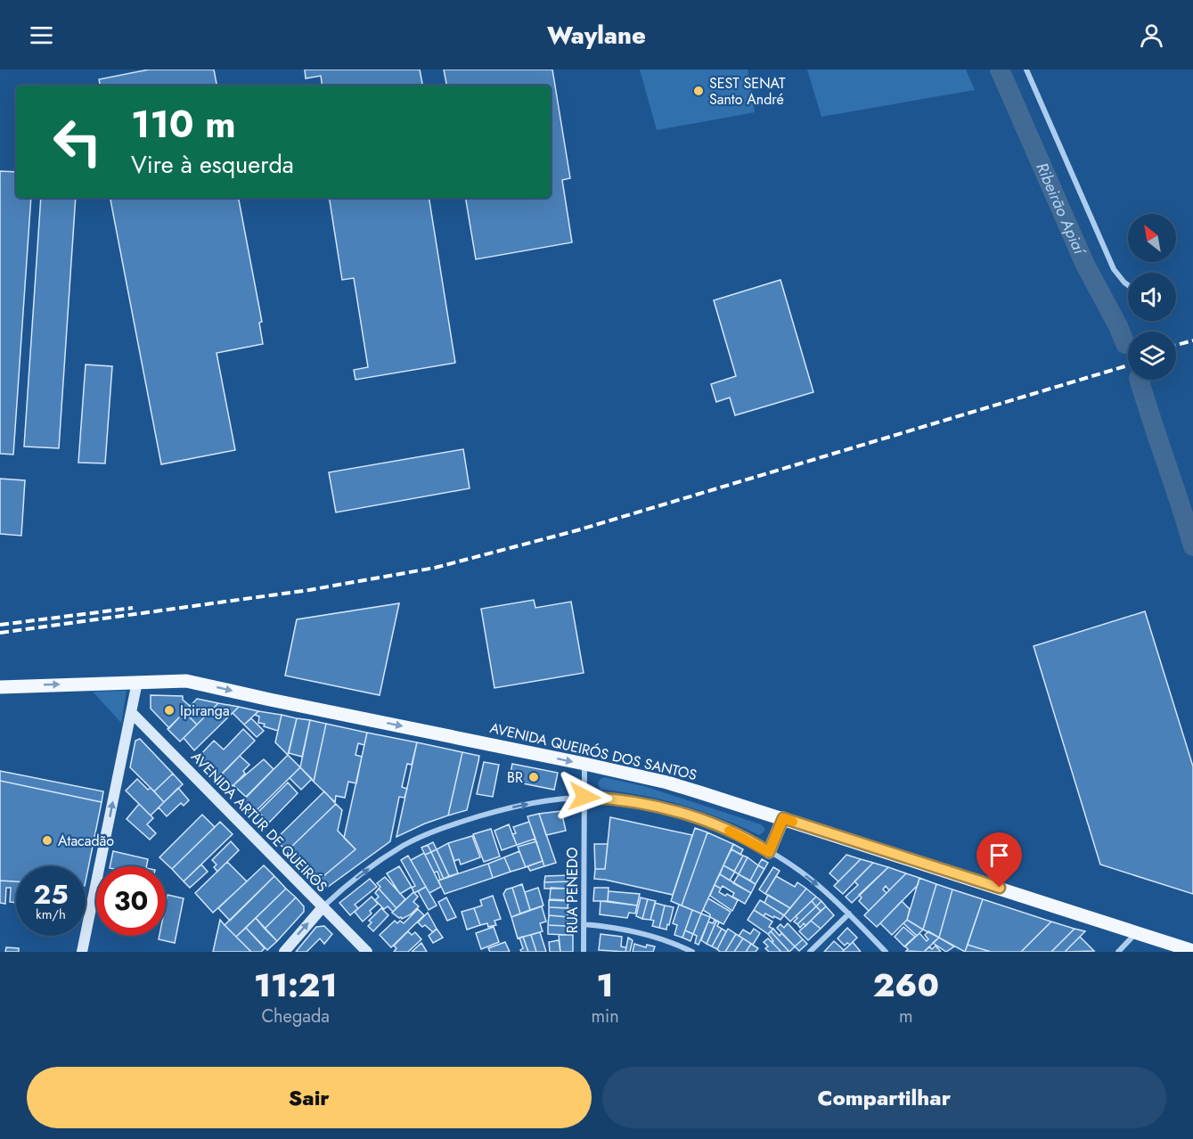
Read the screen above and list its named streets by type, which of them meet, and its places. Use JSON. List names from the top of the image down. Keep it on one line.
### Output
{"streets":{"main road":["AVENIDA QUEIRÓS DOS SANTOS"],"street":["AVENIDA ARTUR DE QUEIRÓS","RUA PENEDO"]},"crossings":[["AVENIDA QUEIRÓS DOS SANTOS","RUA PENEDO"]],"one_way":["AVENIDA QUEIRÓS DOS SANTOS"],"water":["Ribeirão Apiaí"],"places":["SEST SENAT Santo André","Ipiranga","BR","Atacadão"],"north":"top left","page":{"header":"Waylane","turn":["110 m","Vire à esquerda"],"speed":"25 km/h","limit":"30","eta":["11:21","Chegada","1","min","260","m"],"buttons":["Sair","Compartilhar"]}}
